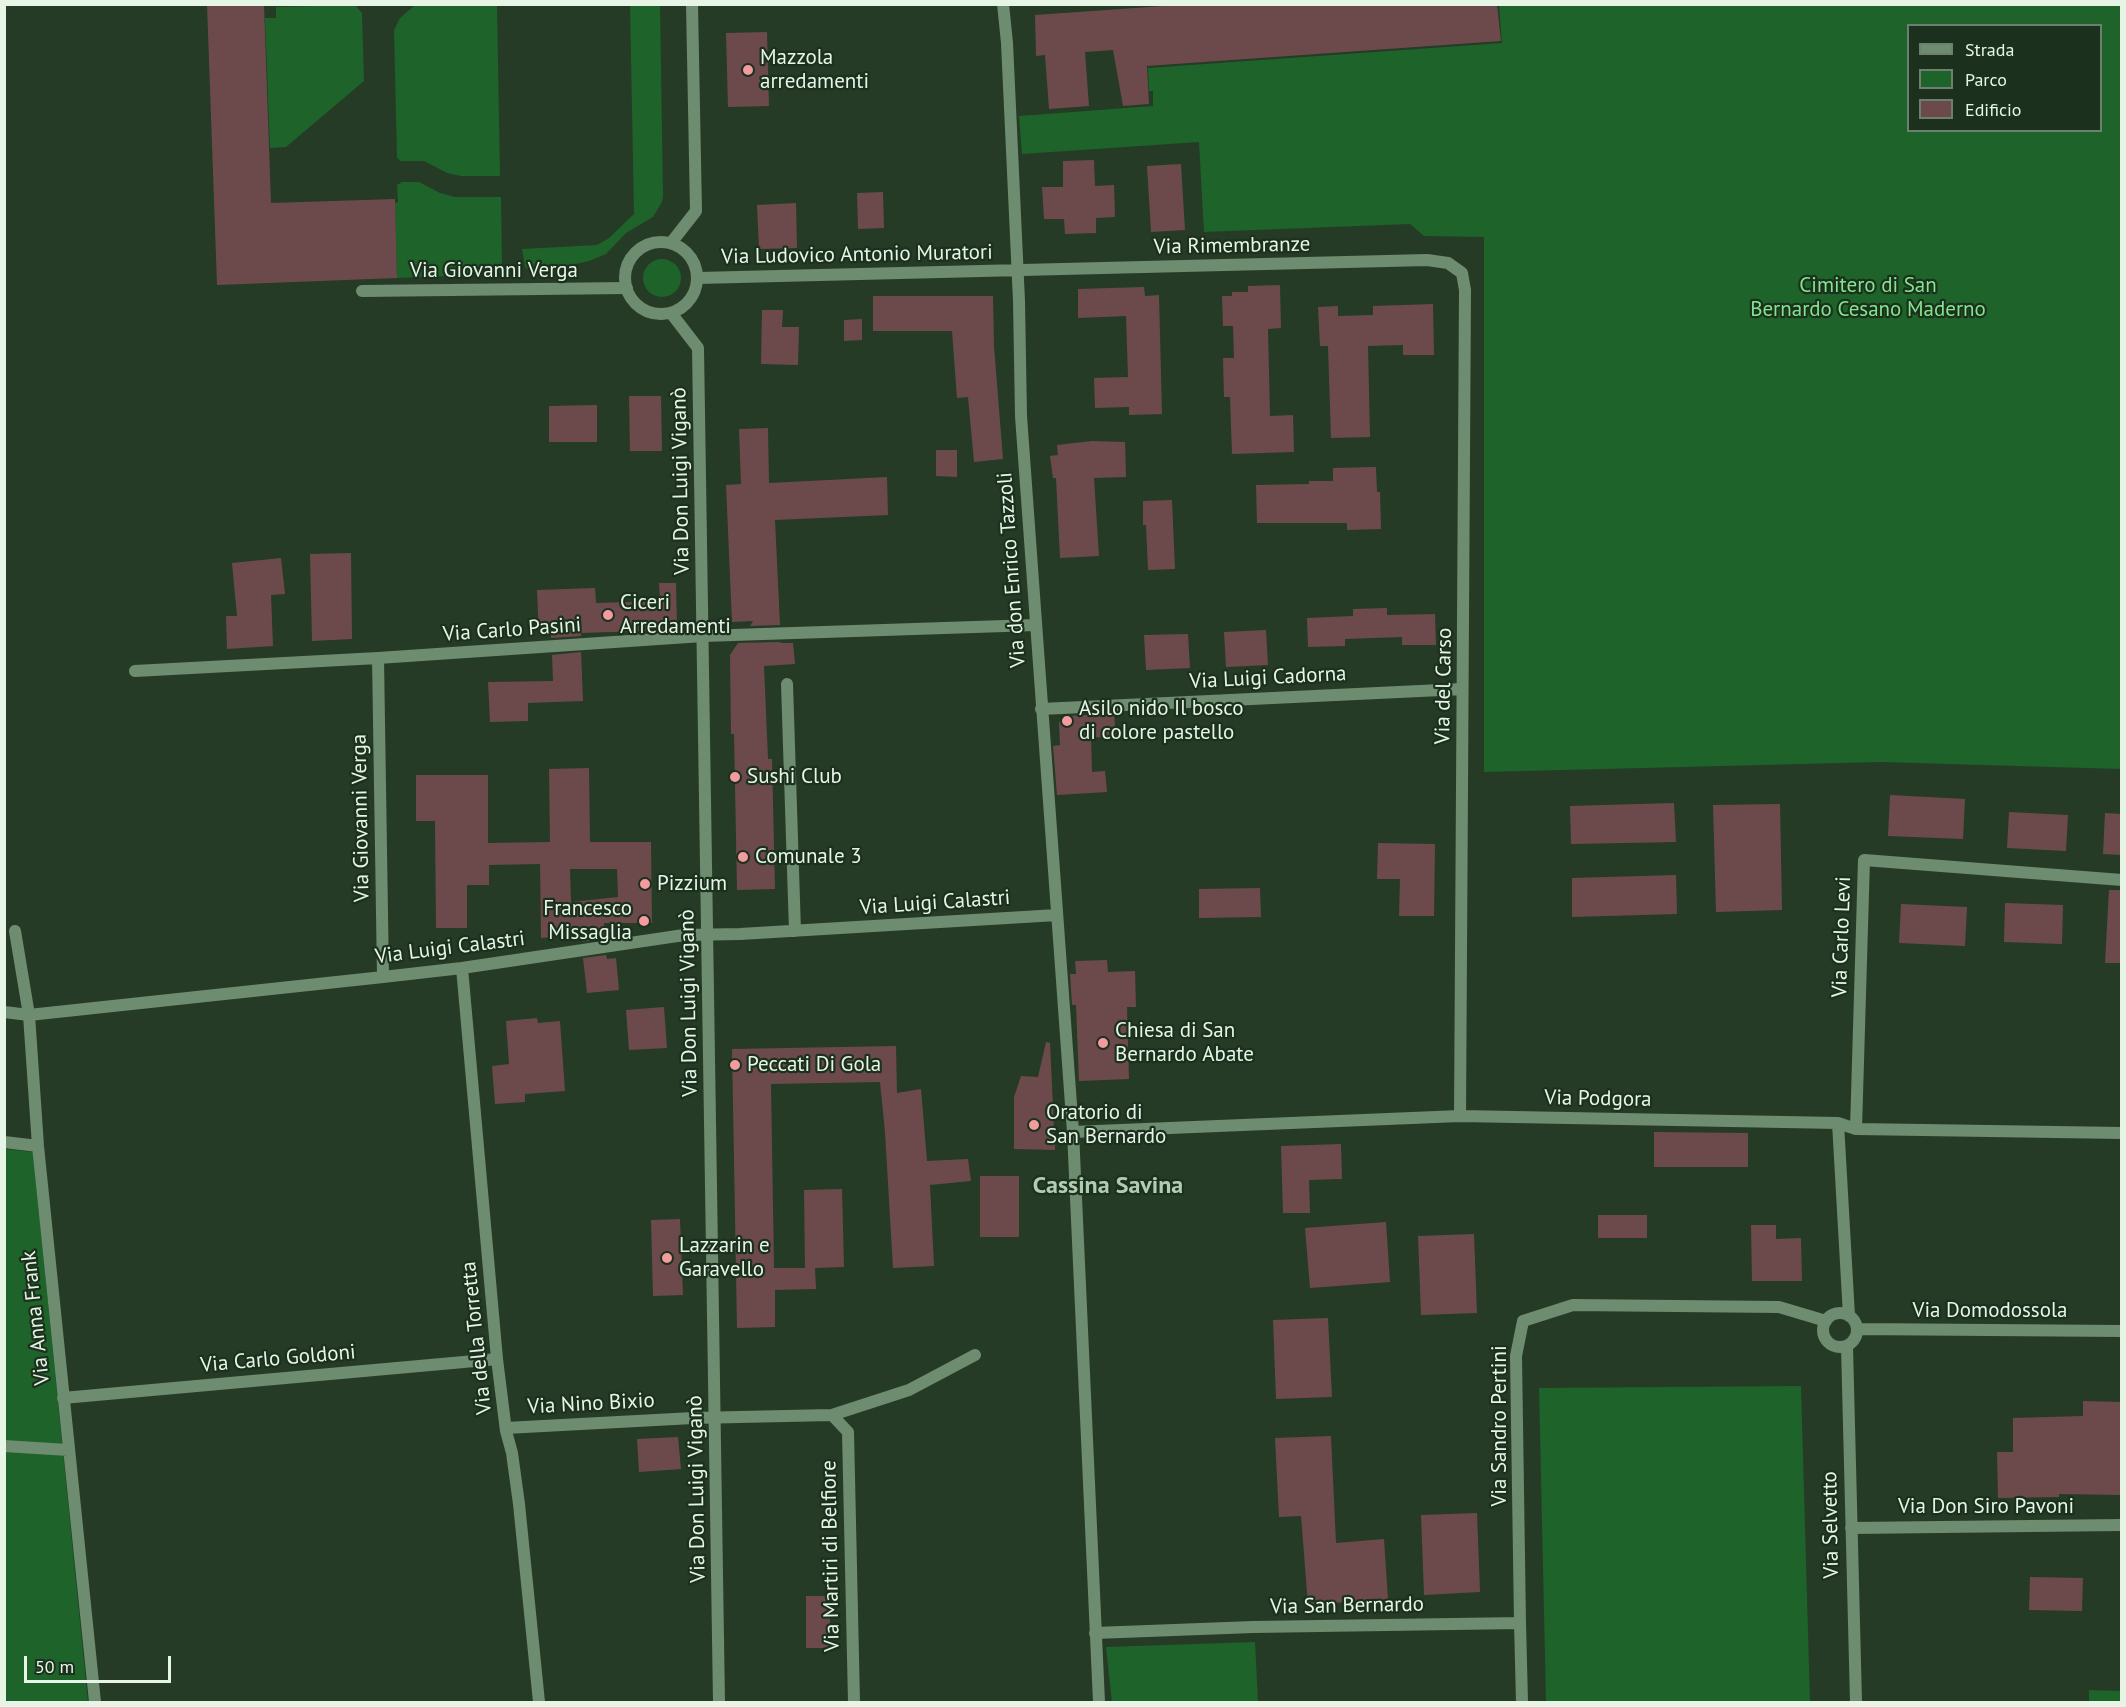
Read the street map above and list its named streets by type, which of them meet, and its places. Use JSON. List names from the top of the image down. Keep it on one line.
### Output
{"streets":{"street":["Via Rimembranze","Via Ludovico Antonio Muratori","Via Giovanni Verga","Via Don Luigi Viganò","Via don Enrico Tazzoli","Via Carlo Pasini","Via Luigi Cadorna","Via del Carso","Via Luigi Calastri","Via Carlo Levi","Via Podgora","Via Domodossola","Via Anna Frank","Via della Torretta","Via Carlo Goldoni","Via Nino Bixio","Via Sandro Pertini","Via Don Siro Pavoni","Via Selvetto","Via Martiri di Belfiore","Via San Bernardo"]},"crossings":[["Via Rimembranze","Via Ludovico Antonio Muratori"],["Via Rimembranze","Via don Enrico Tazzoli"],["Via Rimembranze","Via del Carso"],["Via Ludovico Antonio Muratori","Via Giovanni Verga"],["Via Ludovico Antonio Muratori","Via Don Luigi Viganò"],["Via Ludovico Antonio Muratori","Via don Enrico Tazzoli"],["Via Giovanni Verga","Via Don Luigi Viganò"],["Via Giovanni Verga","Via Carlo Pasini"],["Via Giovanni Verga","Via Luigi Calastri"],["Via Don Luigi Viganò","Via Carlo Pasini"],["Via Don Luigi Viganò","Via Luigi Calastri"],["Via Don Luigi Viganò","Via Nino Bixio"],["Via don Enrico Tazzoli","Via Carlo Pasini"],["Via don Enrico Tazzoli","Via Luigi Cadorna"],["Via don Enrico Tazzoli","Via Luigi Calastri"],["Via don Enrico Tazzoli","Via Podgora"],["Via Luigi Cadorna","Via del Carso"],["Via del Carso","Via Podgora"],["Via Luigi Calastri","Via Anna Frank"],["Via Luigi Calastri","Via della Torretta"],["Via Carlo Levi","Via Podgora"],["Via Domodossola","Via Sandro Pertini"],["Via Domodossola","Via Selvetto"],["Via Anna Frank","Via Carlo Goldoni"],["Via della Torretta","Via Carlo Goldoni"],["Via della Torretta","Via Nino Bixio"],["Via Nino Bixio","Via Martiri di Belfiore"],["Via Sandro Pertini","Via Selvetto"],["Via Sandro Pertini","Via San Bernardo"],["Via Don Siro Pavoni","Via Selvetto"]],"districts":["Cassina Savina"],"parks":["Cimitero di San Bernardo Cesano Maderno"],"places":["Mazzola arredamenti","Ciceri Arredamenti","Asilo nido Il bosco di colore pastello","Sushi Club","Comunale 3","Pizzium","Francesco Missaglia","Chiesa di San Bernardo Abate","Peccati Di Gola","Oratorio di San Bernardo","Lazzarin e Garavello"],"legend":["Strada","Parco","Edificio"],"scale_bar":"50 m"}
